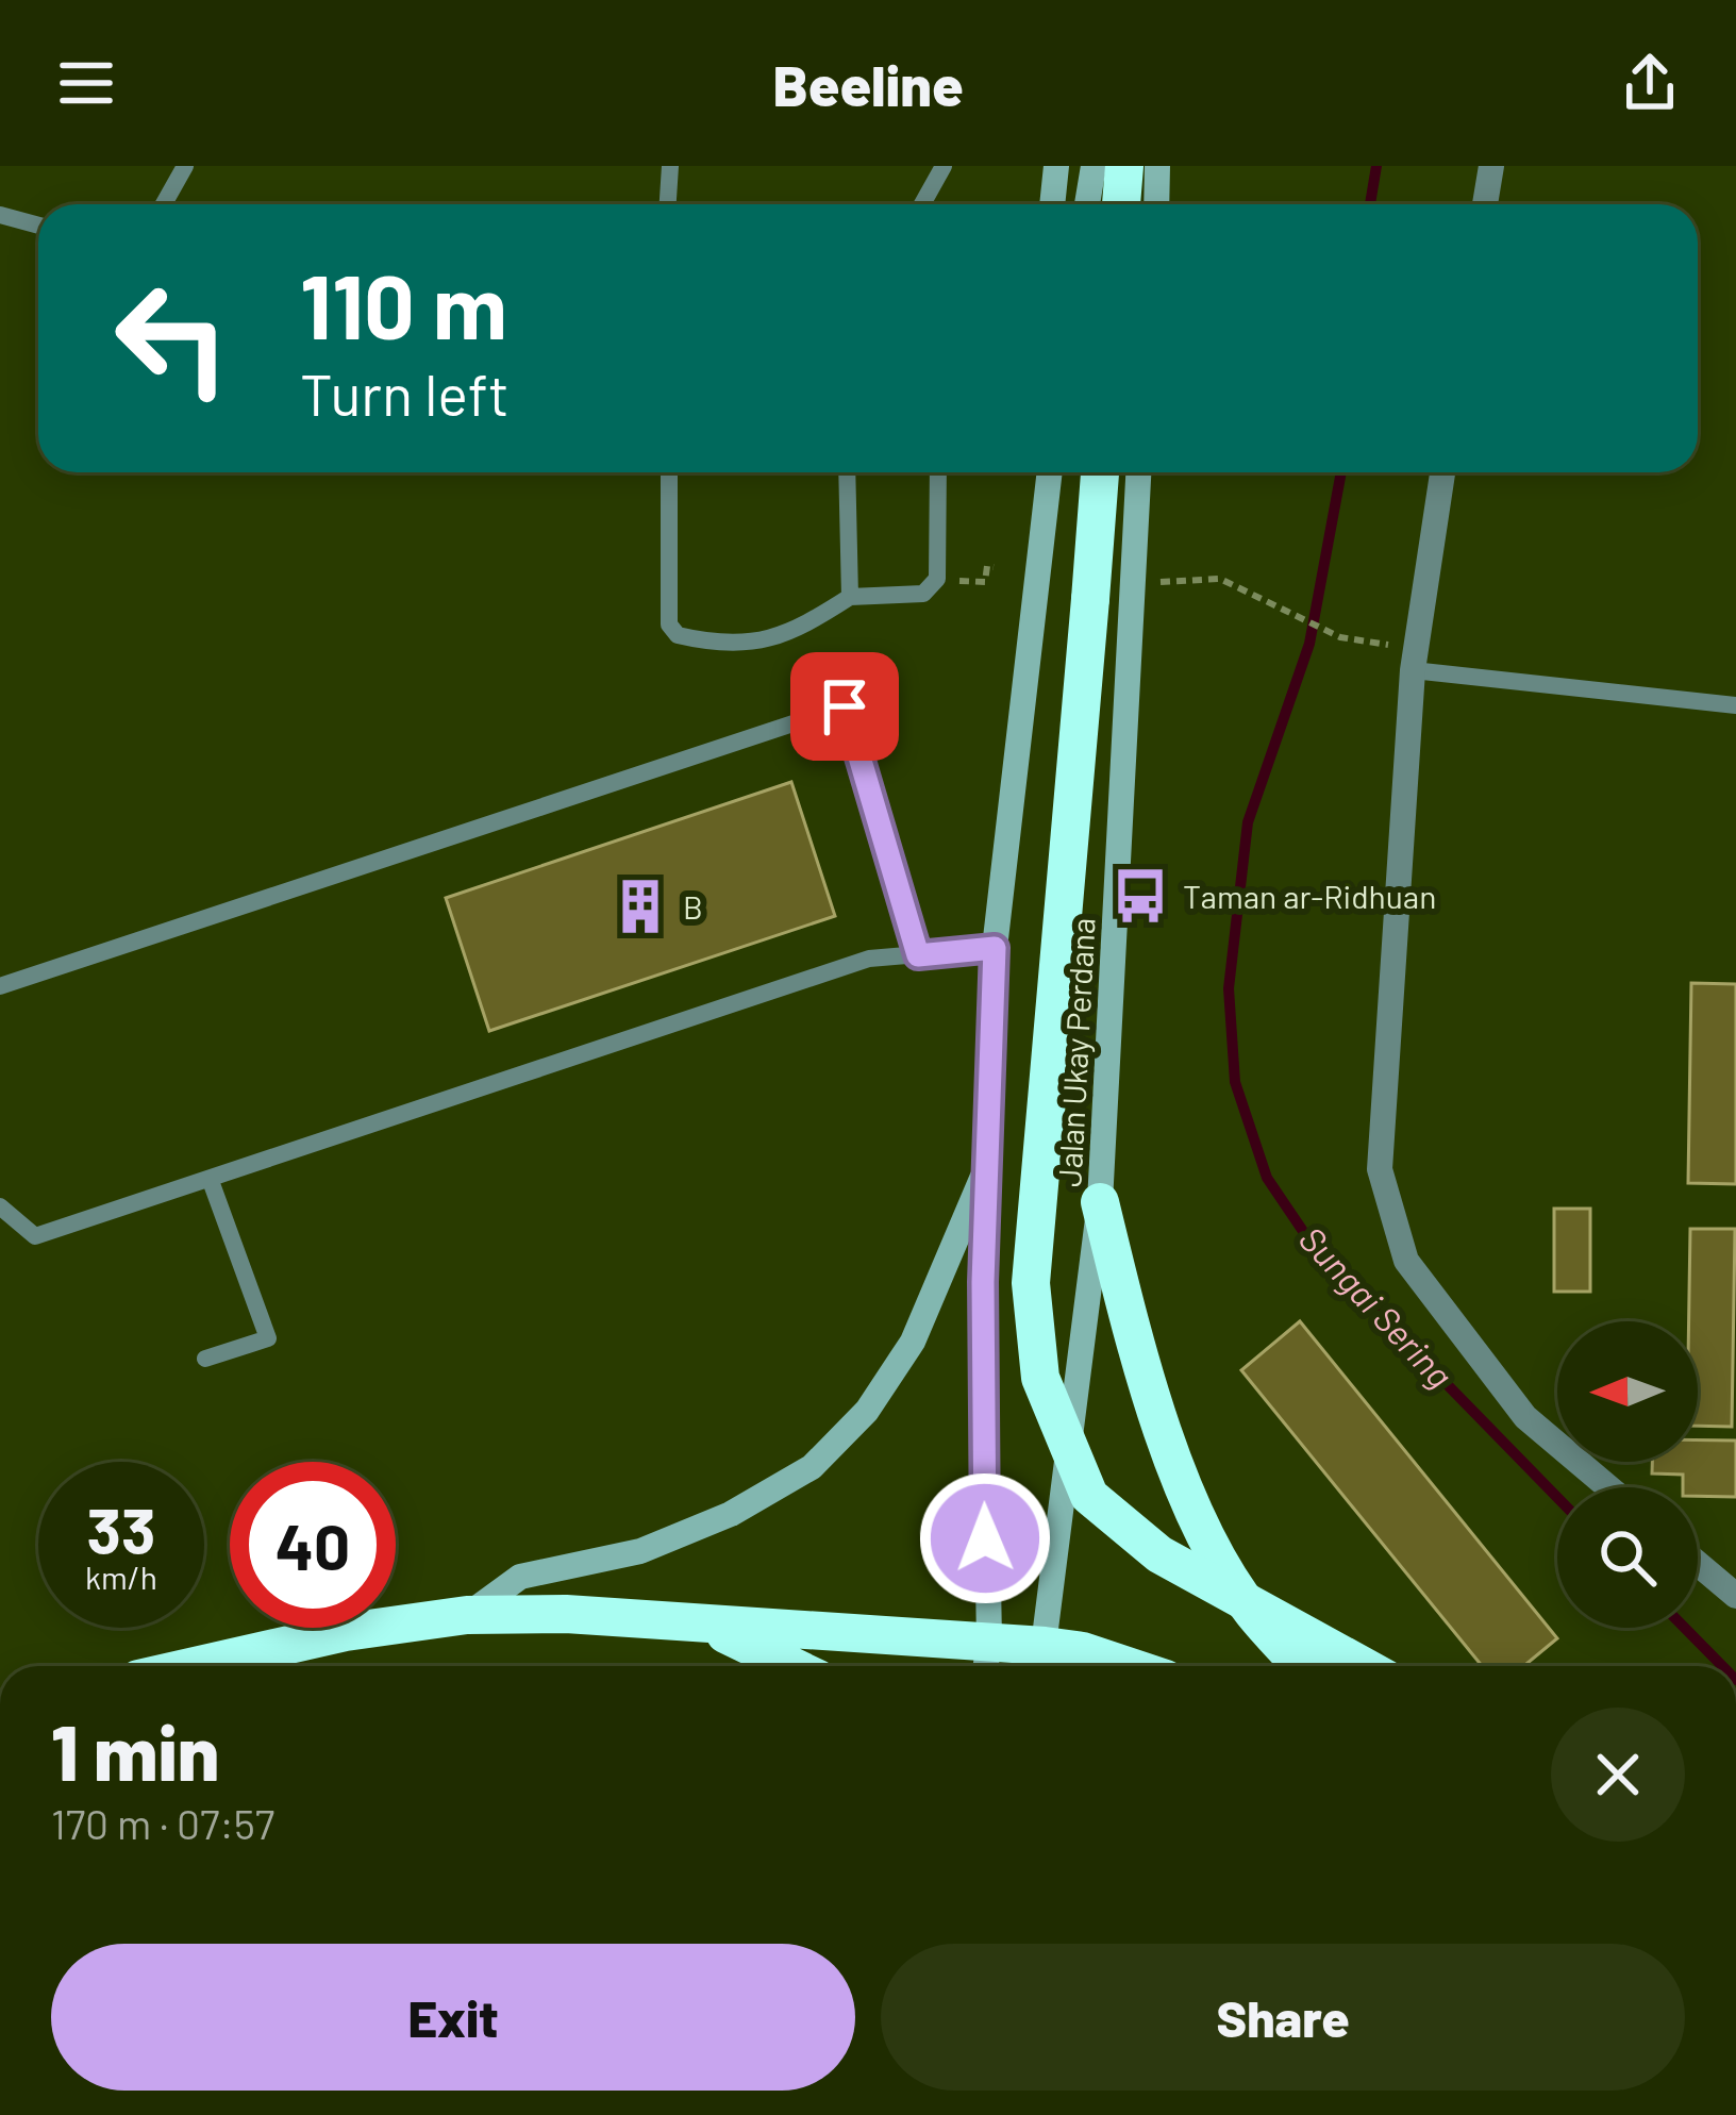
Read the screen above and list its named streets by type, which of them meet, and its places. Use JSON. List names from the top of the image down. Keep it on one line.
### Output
{"streets":{"street":["Jalan Ukay Perdana"]},"water":["Sungai Sering"],"places":{"bus stop":["Taman ar-Ridhuan"],"building":["B"]},"north":"left","page":{"header":"Beeline","turn":["110 m","Turn left"],"speed":"33 km/h","limit":"40","heading":["1 min","170 m · 07:57"],"buttons":["Exit","Share"]}}
